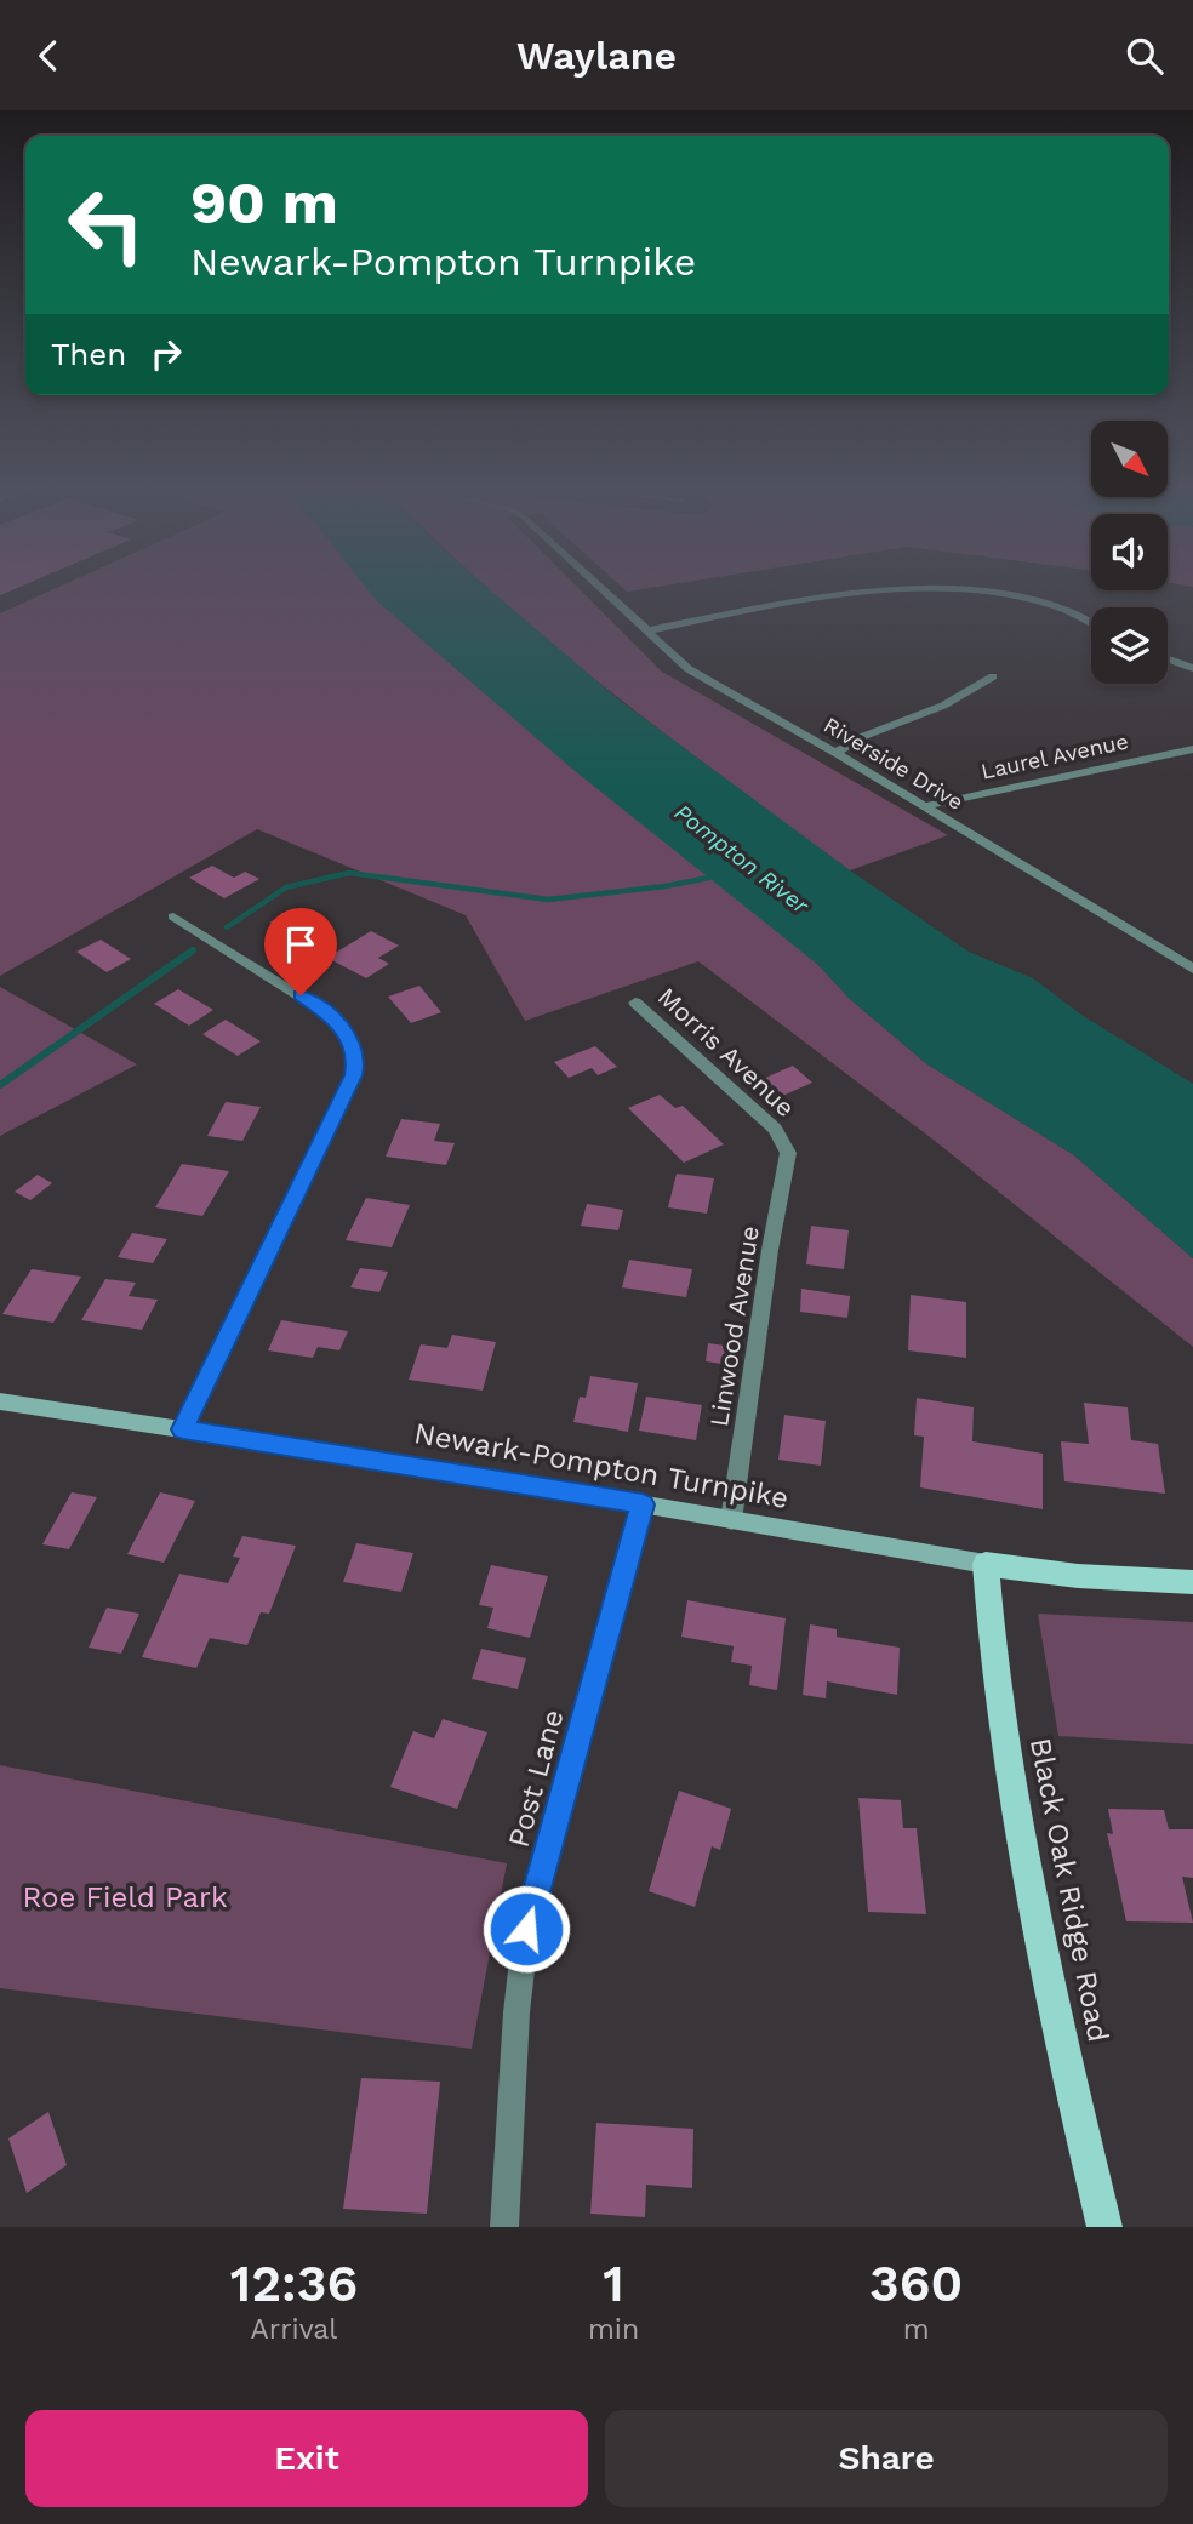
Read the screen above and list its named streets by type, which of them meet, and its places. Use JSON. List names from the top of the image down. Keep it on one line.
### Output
{"streets":{"main road":["Newark-Pompton Turnpike","Black Oak Ridge Road"],"street":["Laurel Avenue","Riverside Drive","Morris Avenue","Linwood Avenue","Post Lane"]},"crossings":[["Laurel Avenue","Riverside Drive"],["Morris Avenue","Linwood Avenue"],["Linwood Avenue","Newark-Pompton Turnpike"],["Newark-Pompton Turnpike","Post Lane"],["Newark-Pompton Turnpike","Black Oak Ridge Road"]],"water":["Pompton River"],"parks":["Roe Field Park"],"north":"bottom right","page":{"header":"Waylane","turn":["90 m","Newark-Pompton Turnpike"],"then":"Then","eta":["12:36","Arrival","1","min","360","m"],"buttons":["Exit","Share"]}}
